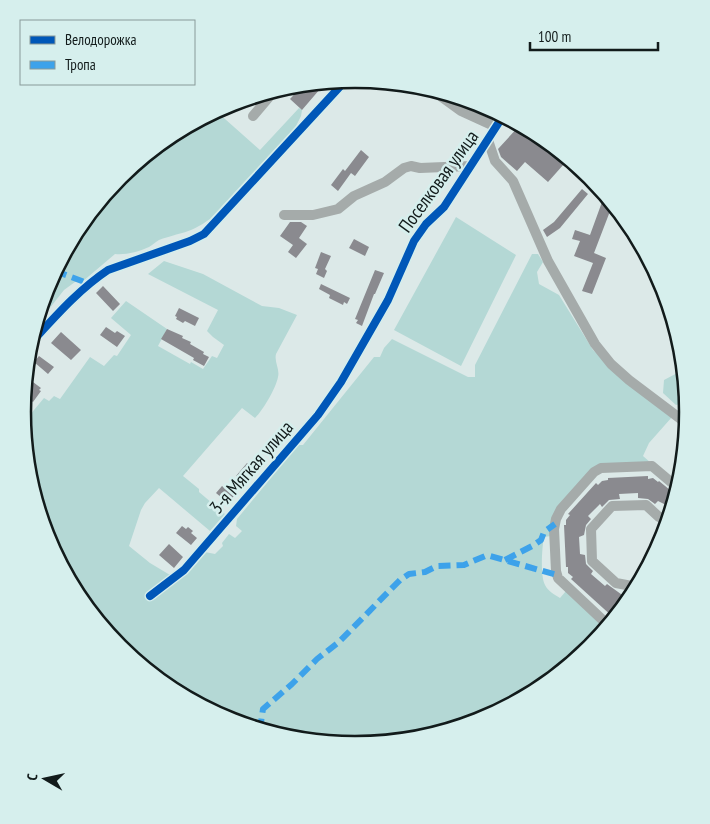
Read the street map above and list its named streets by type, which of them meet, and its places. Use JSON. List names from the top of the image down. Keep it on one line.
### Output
{"streets":{"street":["Поселковая улица","3-я Мягкая улица"]},"crossings":[["Поселковая улица","3-я Мягкая улица"]],"legend":["Велодорожка","Тропа"],"scale_bar":"100 m","north":"left"}
